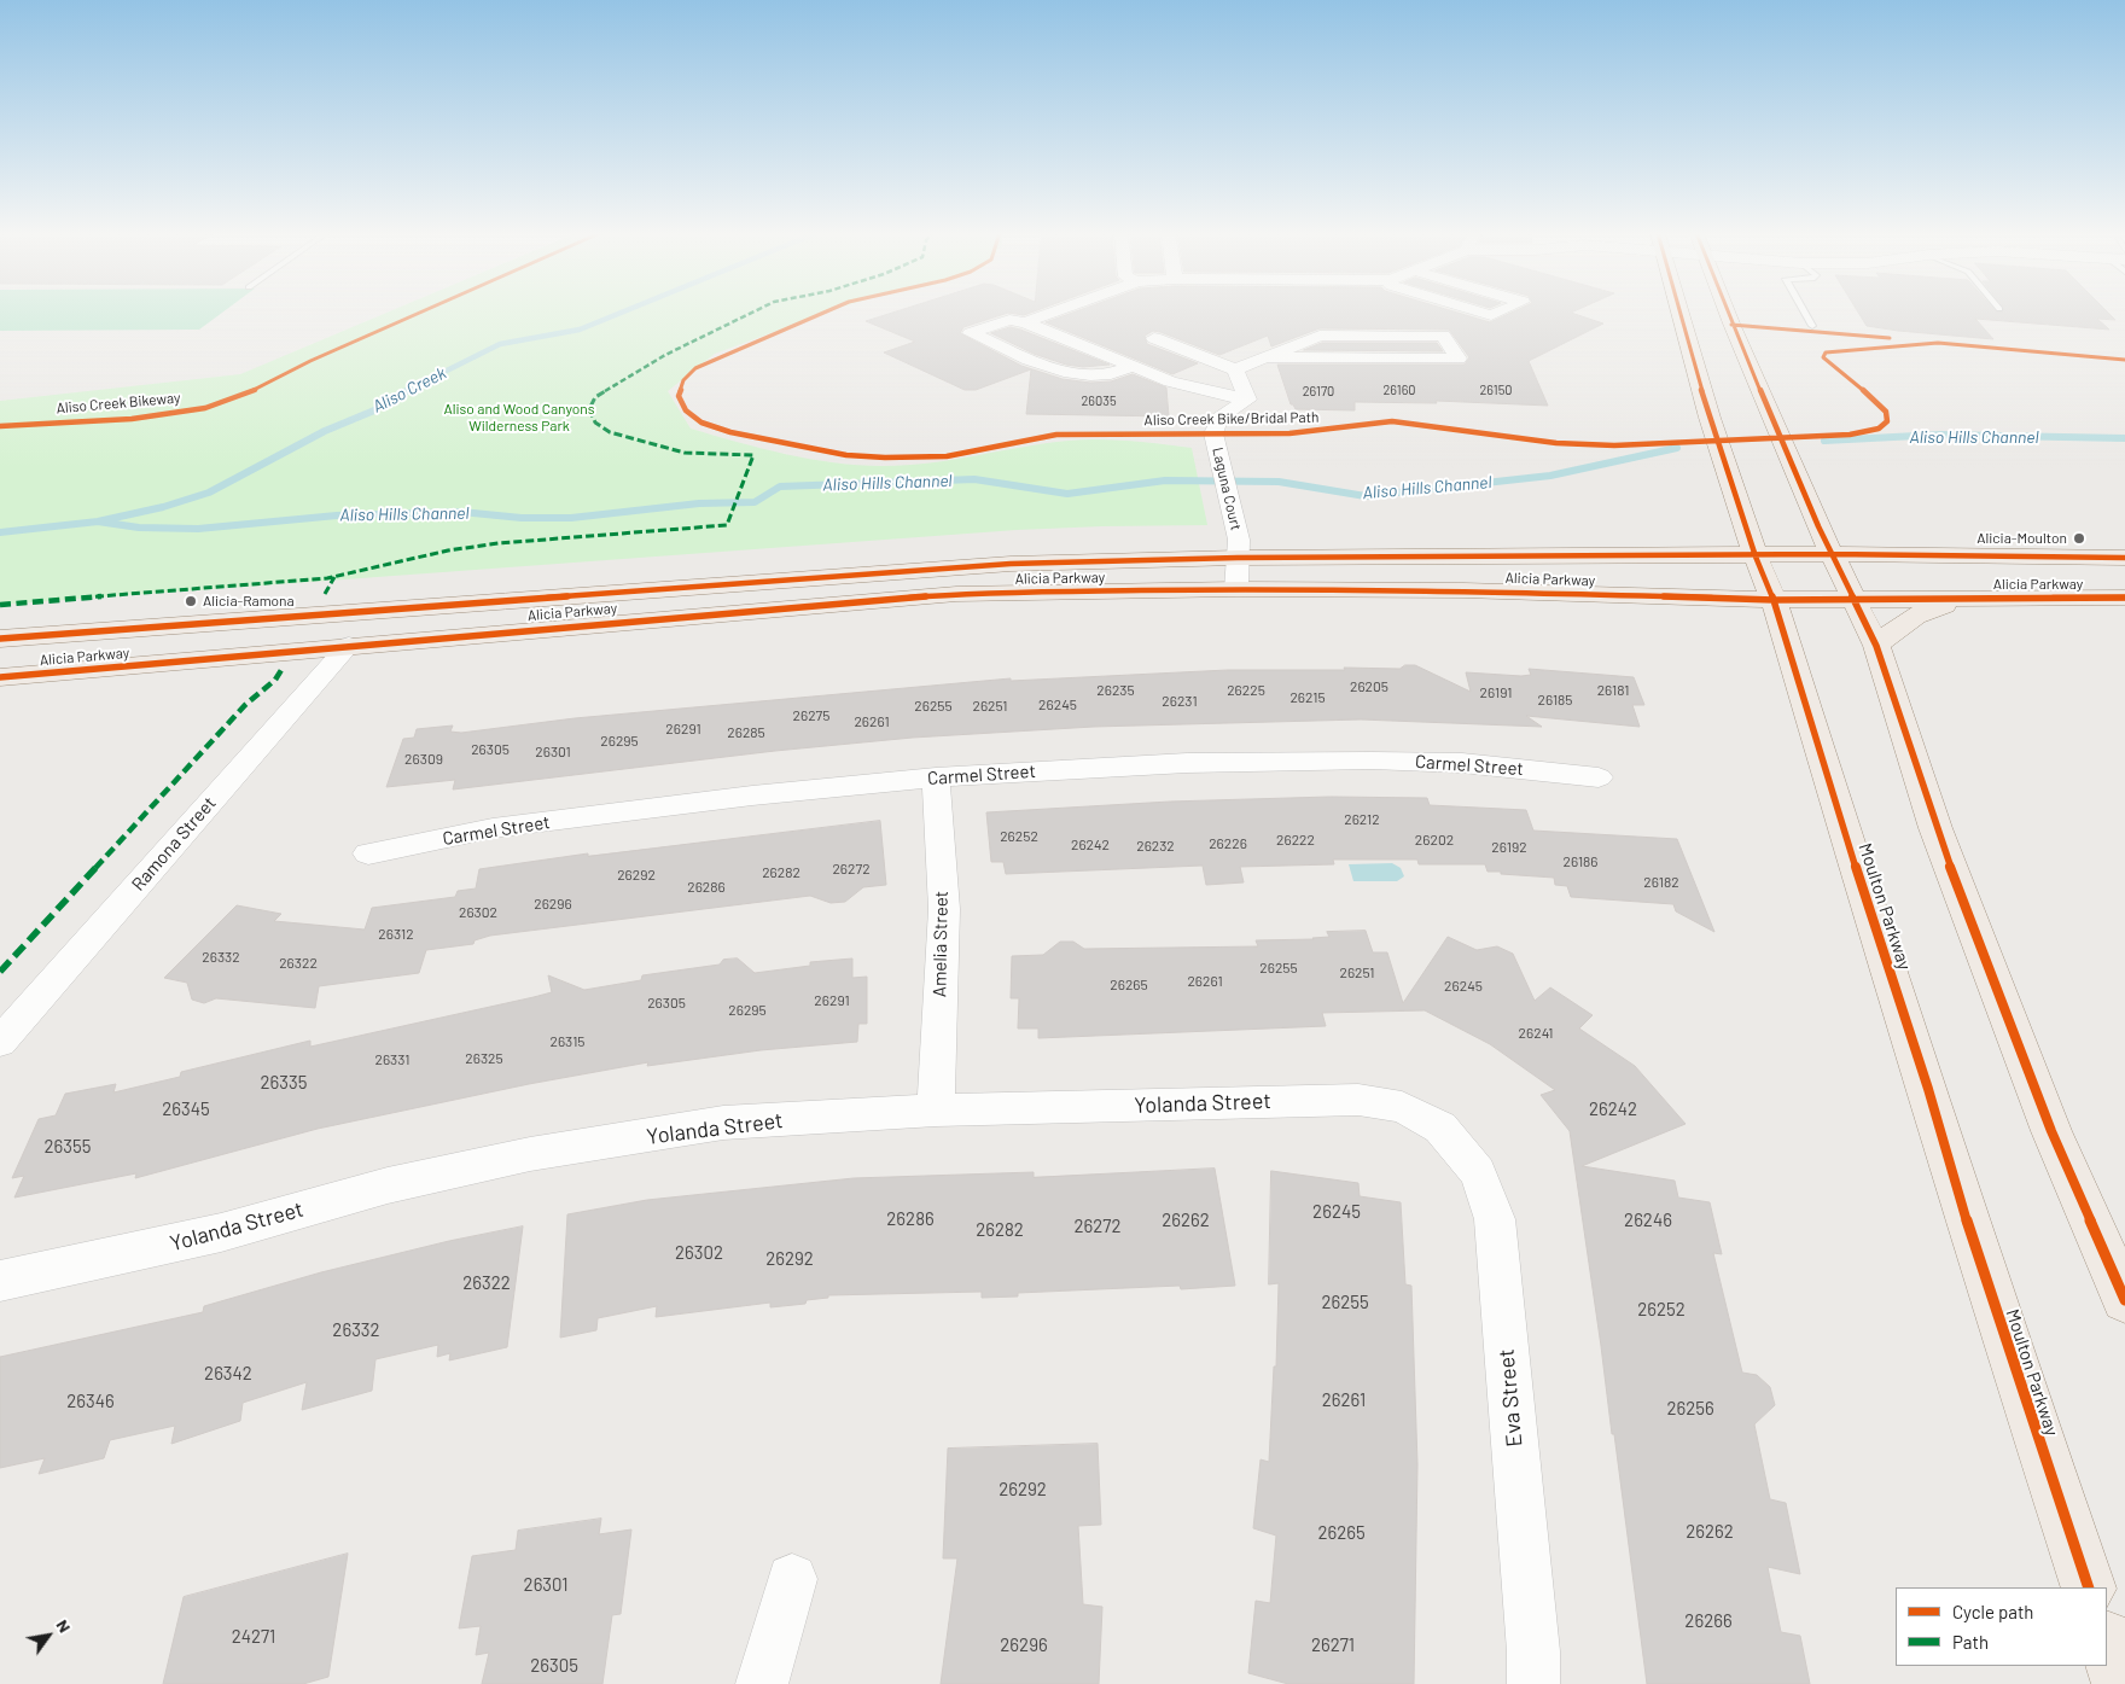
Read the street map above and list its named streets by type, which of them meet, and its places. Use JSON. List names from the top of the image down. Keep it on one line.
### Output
{"streets":{"main road":["Alicia Parkway","Moulton Parkway"],"street":["Laguna Court","Carmel Street","Ramona Street","Amelia Street","Yolanda Street","Eva Street"],"cycle path":["Aliso Creek Bikeway","Aliso Creek Bike/Bridal Path"]},"crossings":[["Laguna Court","Alicia Parkway"],["Alicia Parkway","Ramona Street"],["Alicia Parkway","Moulton Parkway"],["Carmel Street","Amelia Street"],["Amelia Street","Yolanda Street"],["Yolanda Street","Eva Street"]],"water":["Aliso Creek","Aliso Hills Channel"],"parks":["Aliso and Wood Canyons Wilderness Park"],"places":["Alicia-Moulton","Alicia-Ramona"],"house_numbers":["26160","26150","26170","26035","26205","26235","26225","26181","26191","26215","26185","26231","26245","26255","26251","26275","26261","26291","26285","26295","26305","26301","26309","26212","26252","26222","26202","26226","26242","26232","26192","26186","26272","26282","26292","26182","26286","26296","26302","26312","26332","26322","26255","26251","26261","26265","26245","26291","26305","26295","26241","26315","26325","26331","26335","26345","26242","26355","26245","26286","26262","26246","26272","26282","26302","26292","26322","26255","26252","26332","26342","26261","26346","26256","26292","26262","26265","26301","26266","24271","26296","26271","26305"],"legend":["Cycle path","Path"],"north":"top right"}
